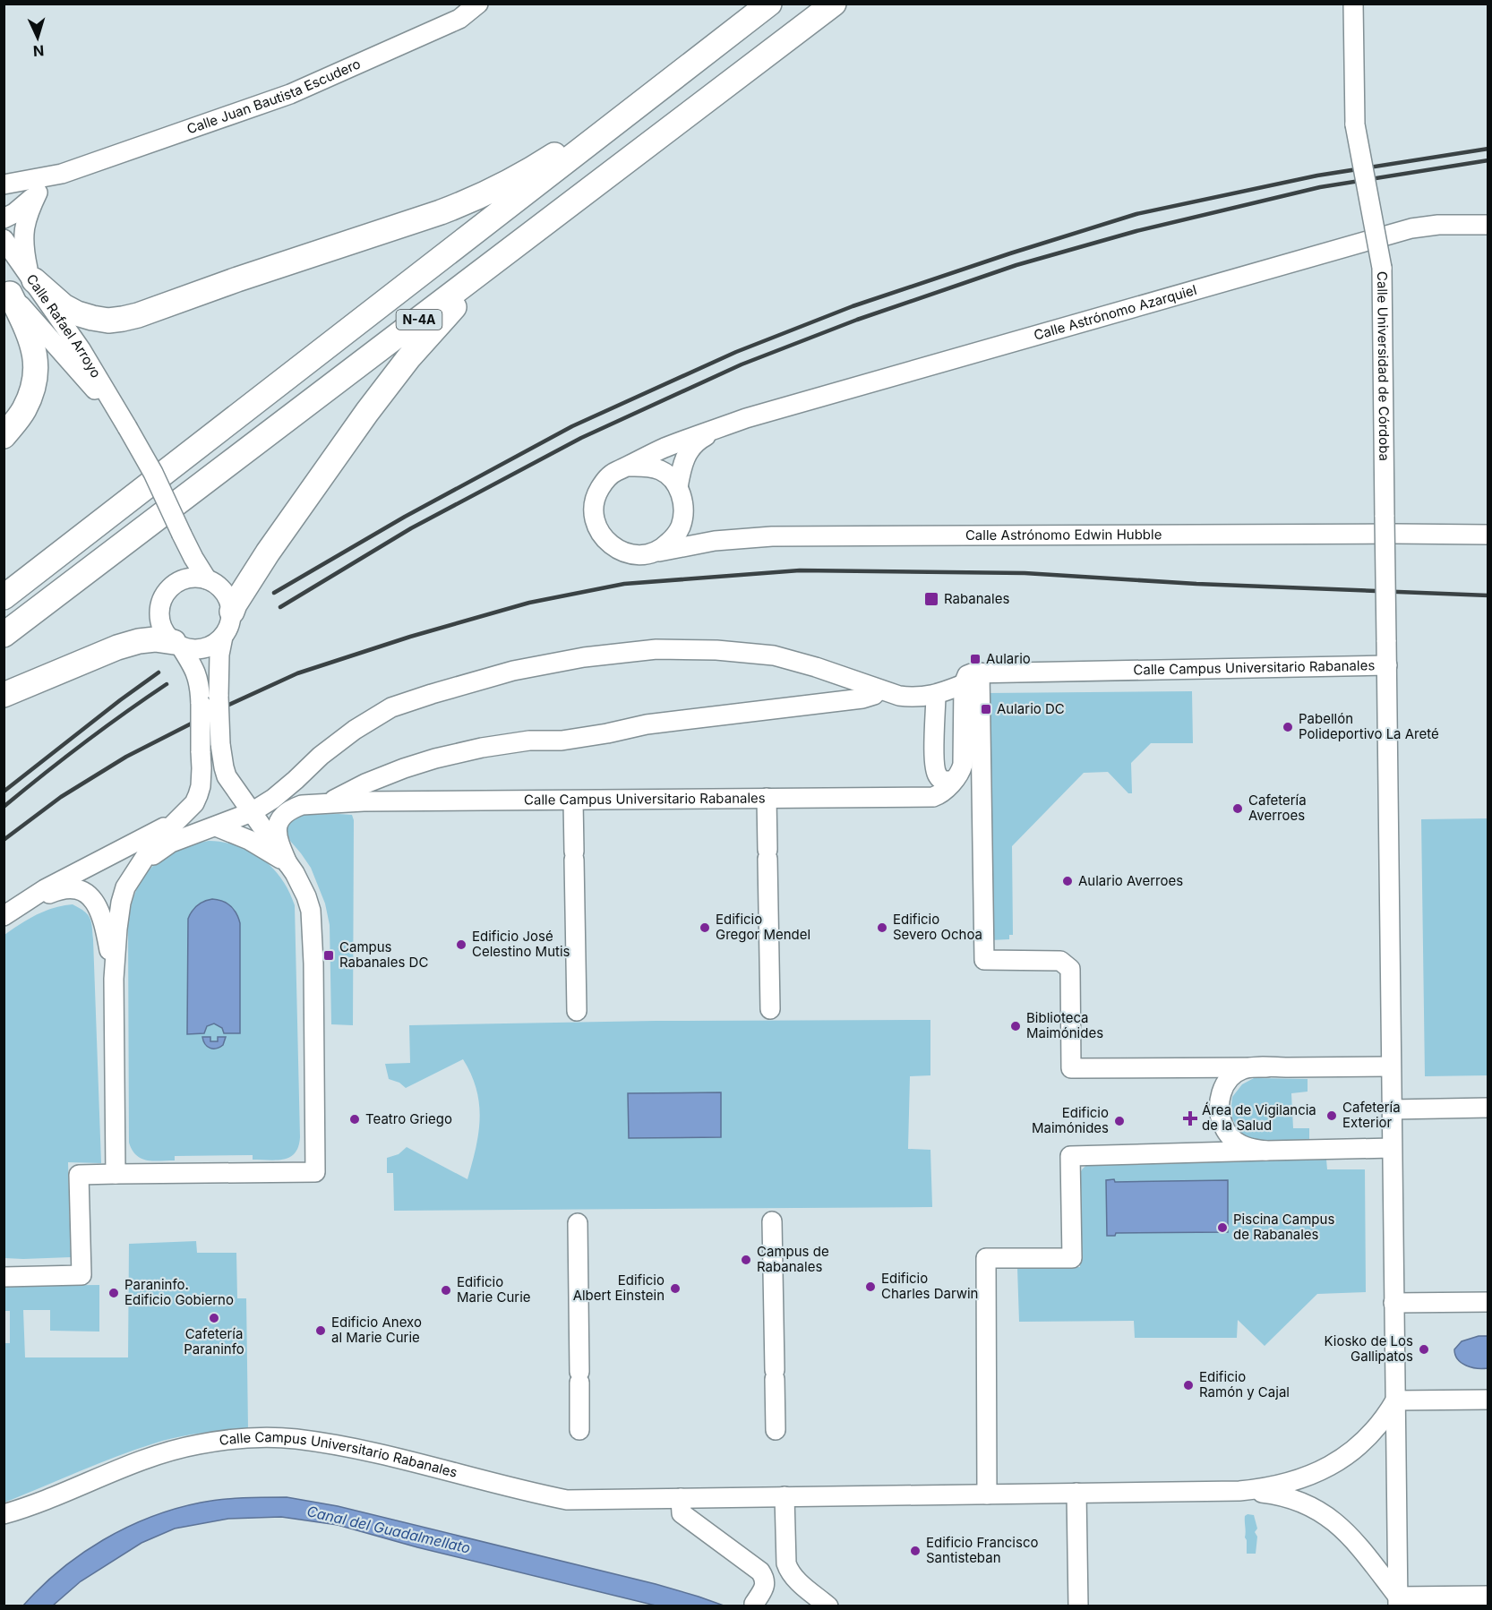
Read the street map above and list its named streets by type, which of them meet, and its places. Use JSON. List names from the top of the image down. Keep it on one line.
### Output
{"streets":{"main road":["N-4A"],"street":["Calle Juan Bautista Escudero","Calle Astrónomo Azarquiel","Calle Rafael Arroyo","Calle Universidad de Córdoba","Calle Astrónomo Edwin Hubble","Calle Campus Universitario Rabanales"]},"crossings":[["Calle Rafael Arroyo","Calle Campus Universitario Rabanales"],["Calle Universidad de Córdoba","Calle Campus Universitario Rabanales"]],"water":["Canal del Guadalmellato"],"places":{"transit":["Rabanales","Aulario","Aulario DC","Campus Rabanales DC"],"other":["Pabellón Polideportivo La Areté","Cafetería Averroes","Aulario Averroes","Edificio Gregor Mendel","Edificio Severo Ochoa","Edificio José Celestino Mutis","Biblioteca Maimónides","Cafetería Exterior","Teatro Griego","Edificio Maimónides","Piscina Campus de Rabanales","Campus de Rabanales","Edificio Charles Darwin","Edificio Albert Einstein","Edificio Marie Curie","Paraninfo. Edificio Gobierno","Cafetería Paraninfo","Edificio Anexo al Marie Curie","Kiosko de Los Gallipatos","Edificio Ramón y Cajal","Edificio Francisco Santisteban"],"health":["Área de Vigilancia de la Salud"]},"north":"bottom"}
